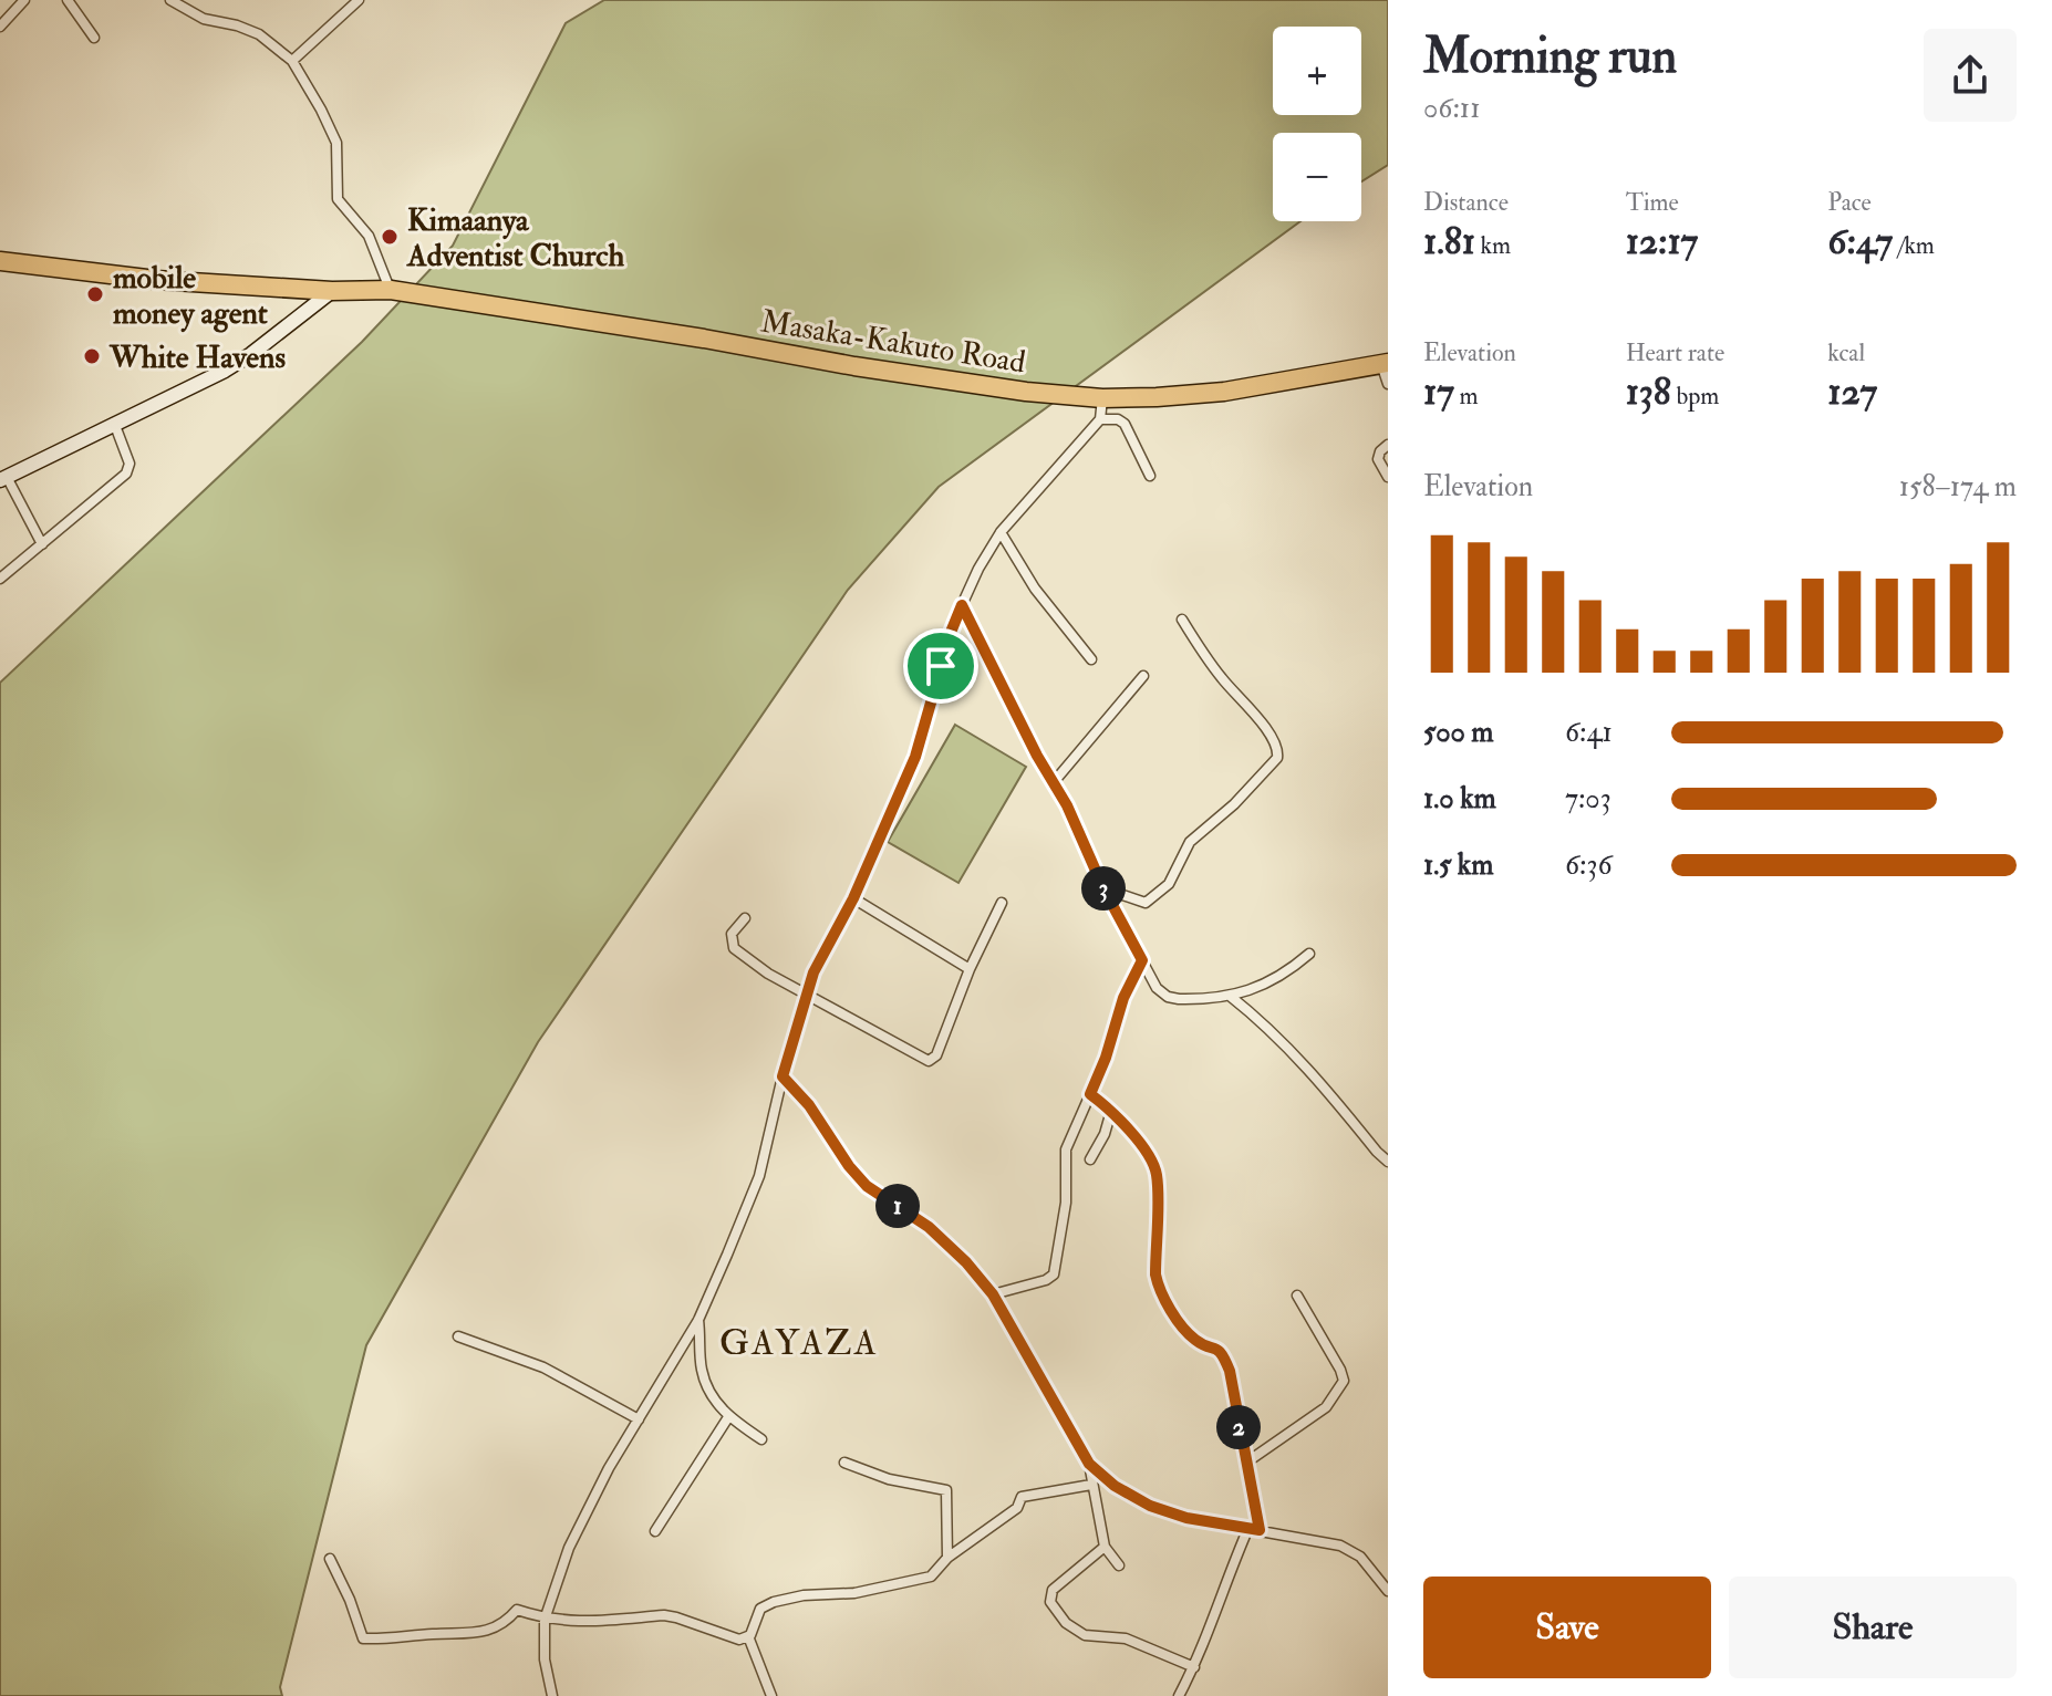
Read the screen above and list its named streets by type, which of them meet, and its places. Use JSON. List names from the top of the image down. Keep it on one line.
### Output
{"streets":{"highway":["Masaka-Kakuto Road"]},"districts":["GAYAZA"],"places":["Kimaanya Adventist Church","mobile money agent","White Havens"],"page":{"heading":["Morning run","06:11"],"map_buttons":["+","−"],"stats":[["Distance","1.81 km"],["Time","12:17"],["Pace","6:47 /km"],["Elevation","17 m"],["Heart rate","138 bpm"],["kcal","127"]],"chart":["Elevation","158–174 m"],"list":[{"name":"500 m","note":"6:41"},{"name":"1.0 km","note":"7:03"},{"name":"1.5 km","note":"6:36"}],"pins":["3","1","2"],"buttons":["Save","Share"]}}
